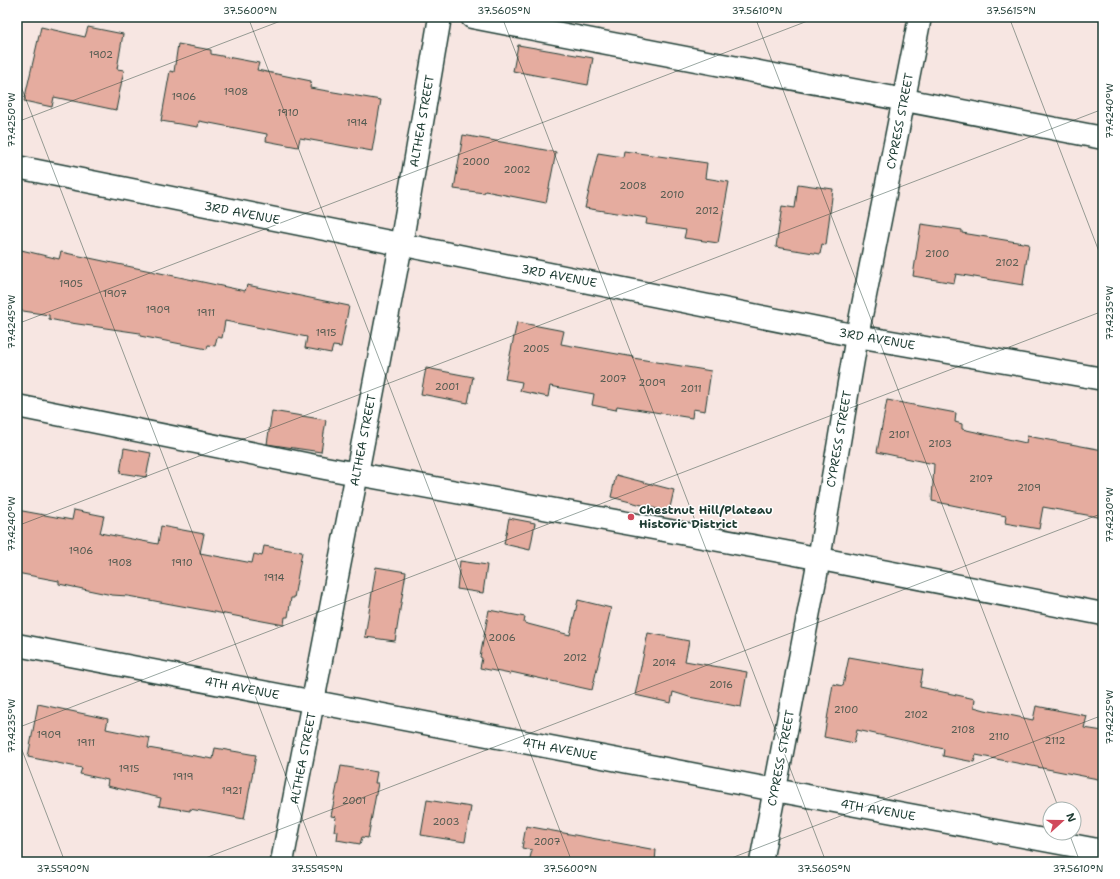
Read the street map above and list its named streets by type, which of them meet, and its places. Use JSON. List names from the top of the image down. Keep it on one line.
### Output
{"streets":{"street":["ALTHEA STREET","CYPRESS STREET","3RD AVENUE","4TH AVENUE"]},"crossings":[["ALTHEA STREET","3RD AVENUE"],["ALTHEA STREET","4TH AVENUE"],["CYPRESS STREET","3RD AVENUE"],["CYPRESS STREET","4TH AVENUE"]],"places":["Chestnut Hill/Plateau Historic District"],"house_numbers":["1902","1908","1906","1910","1914","2000","2002","2008","2010","2012","2100","2102","1905","1907","1909","1911","1915","2005","2007","2009","2001","2011","2101","2103","2107","2109","1906","1908","1910","1914","2006","2012","2014","2016","2100","2102","2108","1909","2110","2112","1911","1915","1919","1921","2001","2003","2007"],"north":"right","coordinates":["37.5600°N","37.5605°N","37.5610°N","37.5615°N","77.4240°W","77.4250°W","77.4235°W","77.4245°W","77.4230°W","77.4225°W","37.5590°N","37.5595°N"]}
